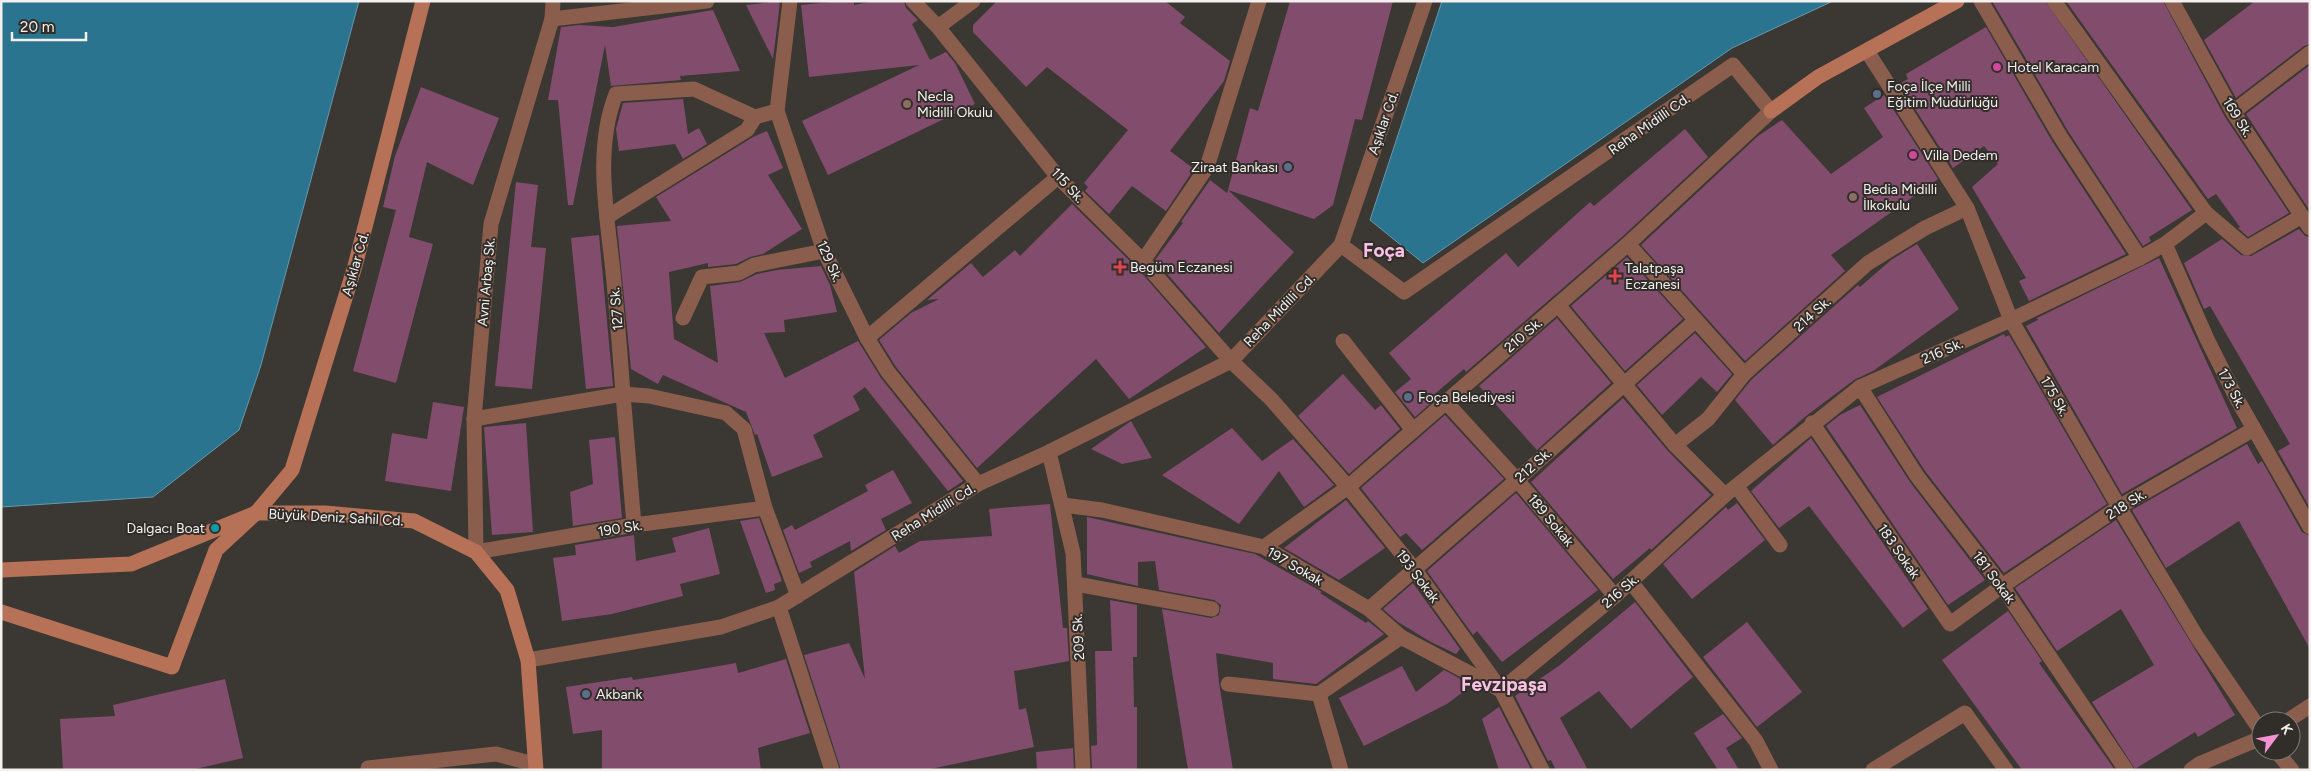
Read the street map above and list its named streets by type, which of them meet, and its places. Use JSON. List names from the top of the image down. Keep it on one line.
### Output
{"streets":{"street":["169 Sk.","Aşıklar Cd.","Reha Midilli Cd.","115 Sk.","129 Sk.","Avni Arbaş Sk.","127 Sk.","214 Sk.","210 Sk.","216 Sk.","173 Sk.","175 Sk.","212 Sk.","218 Sk.","Büyük Deniz Sahil Cd.","189 Sokak","190 Sk.","183 Sokak","197 Sokak","193 Sokak","181 Sokak","209 Sk."]},"crossings":[["Aşıklar Cd.","Reha Midilli Cd."],["Aşıklar Cd.","Büyük Deniz Sahil Cd."],["Reha Midilli Cd.","115 Sk."],["Reha Midilli Cd.","129 Sk."],["Reha Midilli Cd.","210 Sk."],["Reha Midilli Cd.","Büyük Deniz Sahil Cd."],["Reha Midilli Cd.","209 Sk."],["115 Sk.","193 Sokak"],["Avni Arbaş Sk.","Büyük Deniz Sahil Cd."],["Avni Arbaş Sk.","190 Sk."],["127 Sk.","190 Sk."],["214 Sk.","175 Sk."],["210 Sk.","189 Sokak"],["210 Sk.","197 Sokak"],["210 Sk.","193 Sokak"],["216 Sk.","173 Sk."],["216 Sk.","175 Sk."],["216 Sk.","189 Sokak"],["216 Sk.","183 Sokak"],["216 Sk.","197 Sokak"],["216 Sk.","193 Sokak"],["216 Sk.","181 Sokak"],["173 Sk.","218 Sk."],["175 Sk.","218 Sk."],["212 Sk.","189 Sokak"],["212 Sk.","197 Sokak"],["212 Sk.","193 Sokak"],["218 Sk.","183 Sokak"],["218 Sk.","181 Sokak"],["Büyük Deniz Sahil Cd.","190 Sk."],["183 Sokak","181 Sokak"],["197 Sokak","193 Sokak"],["197 Sokak","209 Sk."]],"districts":["Foça","Fevzipaşa"],"places":{"other":["Hotel Karacam","Foça İlçe Milli Eğitim Müdürlüğü","Necla Midilli Okulu","Villa Dedem","Ziraat Bankası","Bedia Midilli İlkokulu","Foça Belediyesi","Dalgacı Boat","Akbank"],"health":["Begüm Eczanesi","Talatpaşa Eczanesi"]},"scale_bar":"20 m","north":"top right"}
